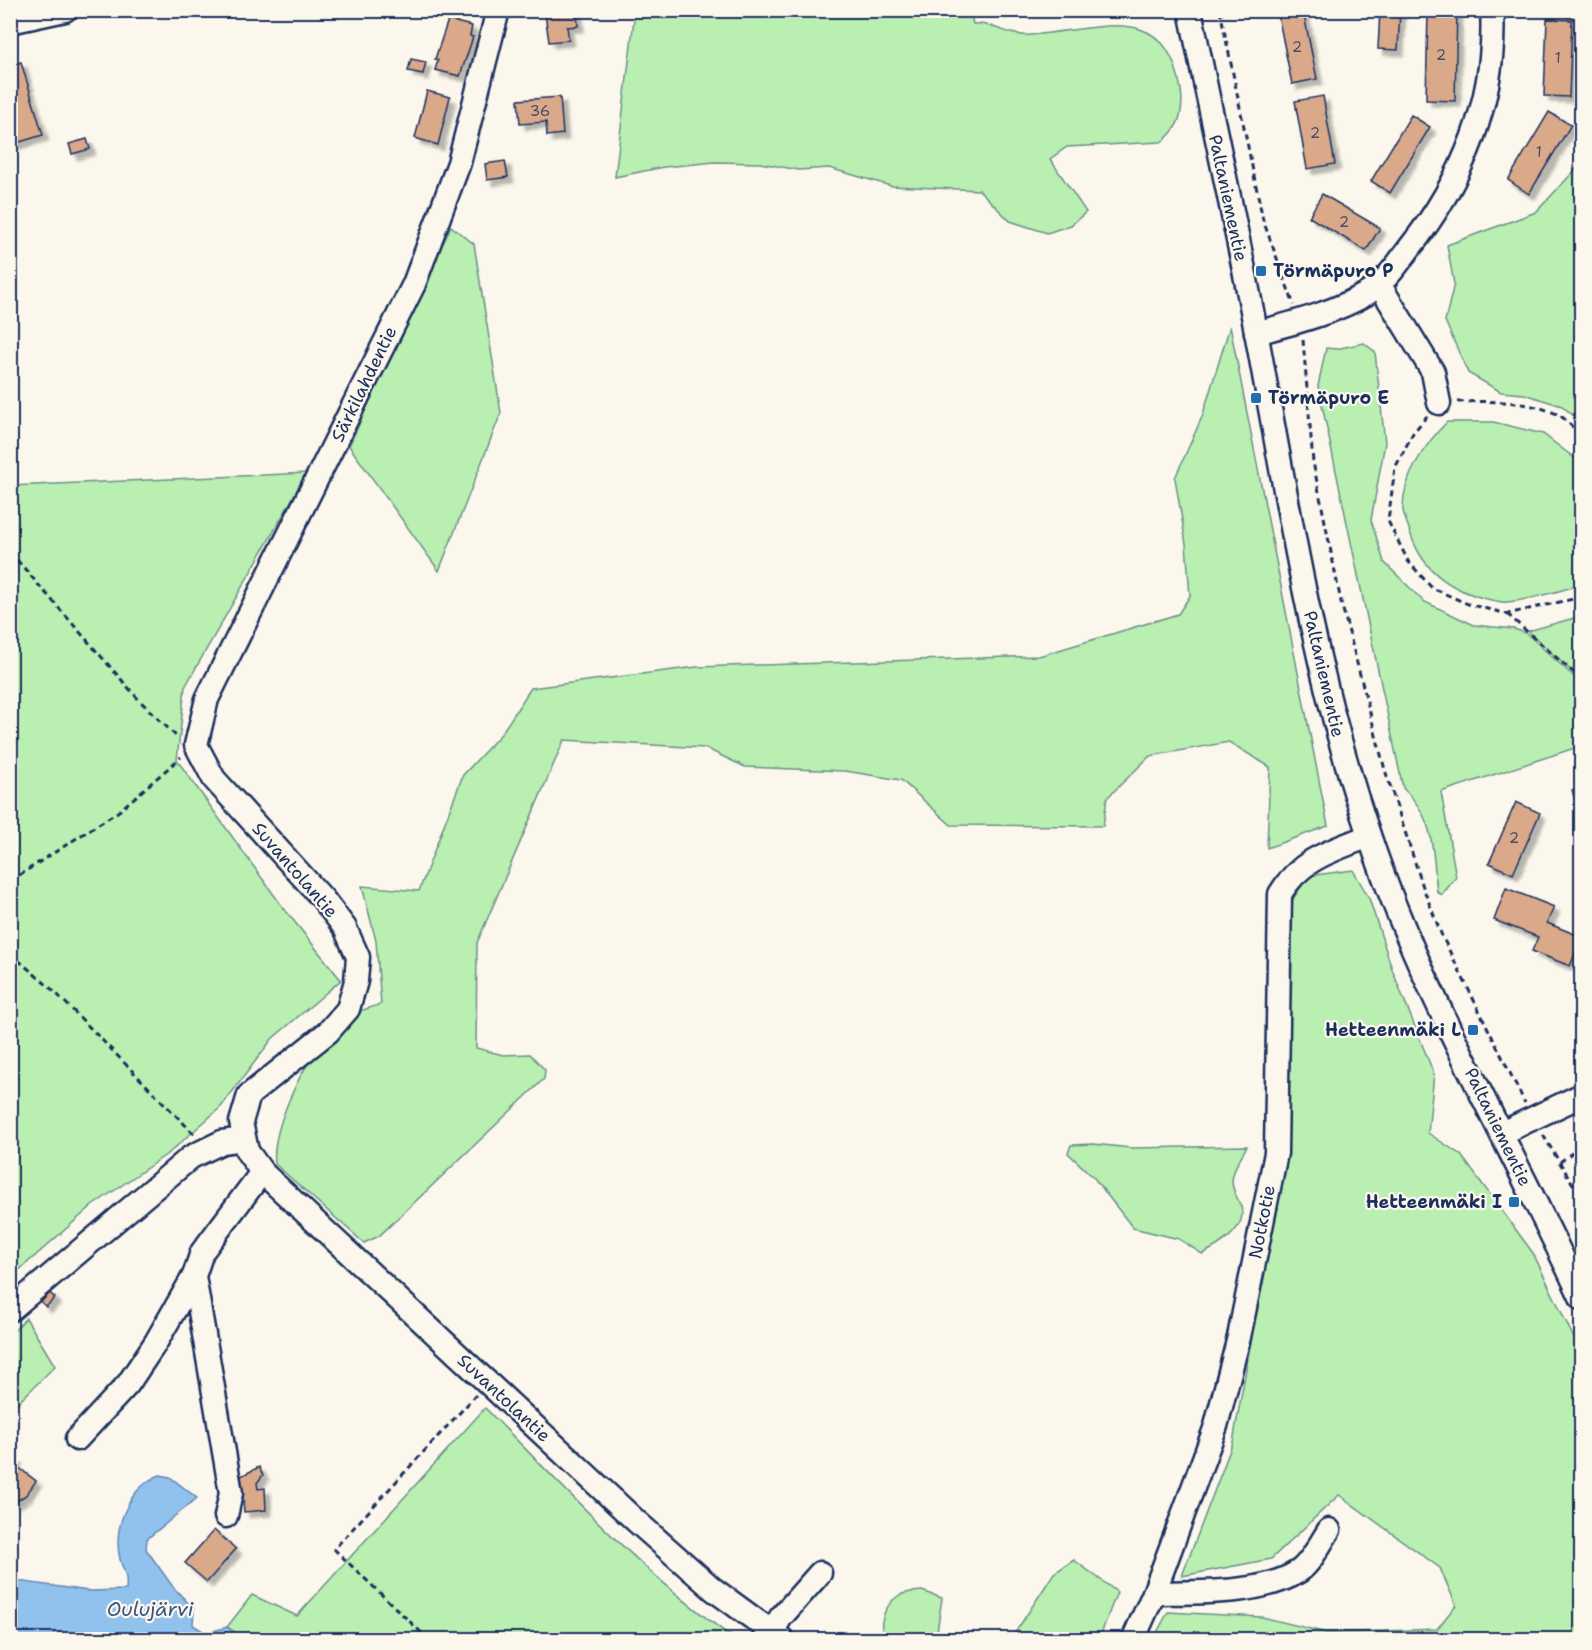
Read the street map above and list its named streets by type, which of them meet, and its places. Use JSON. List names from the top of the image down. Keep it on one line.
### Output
{"streets":{"street":["Paltaniementie","Särkilahdentie","Suvantolantie","Notkotie"]},"crossings":[["Paltaniementie","Notkotie"],["Särkilahdentie","Suvantolantie"]],"water":["Oulujärvi"],"places":{"transit":["Törmäpuro P","Törmäpuro E","Hetteenmäki L","Hetteenmäki I"]},"house_numbers":["2","2","1","36","2","1","2","2"]}
